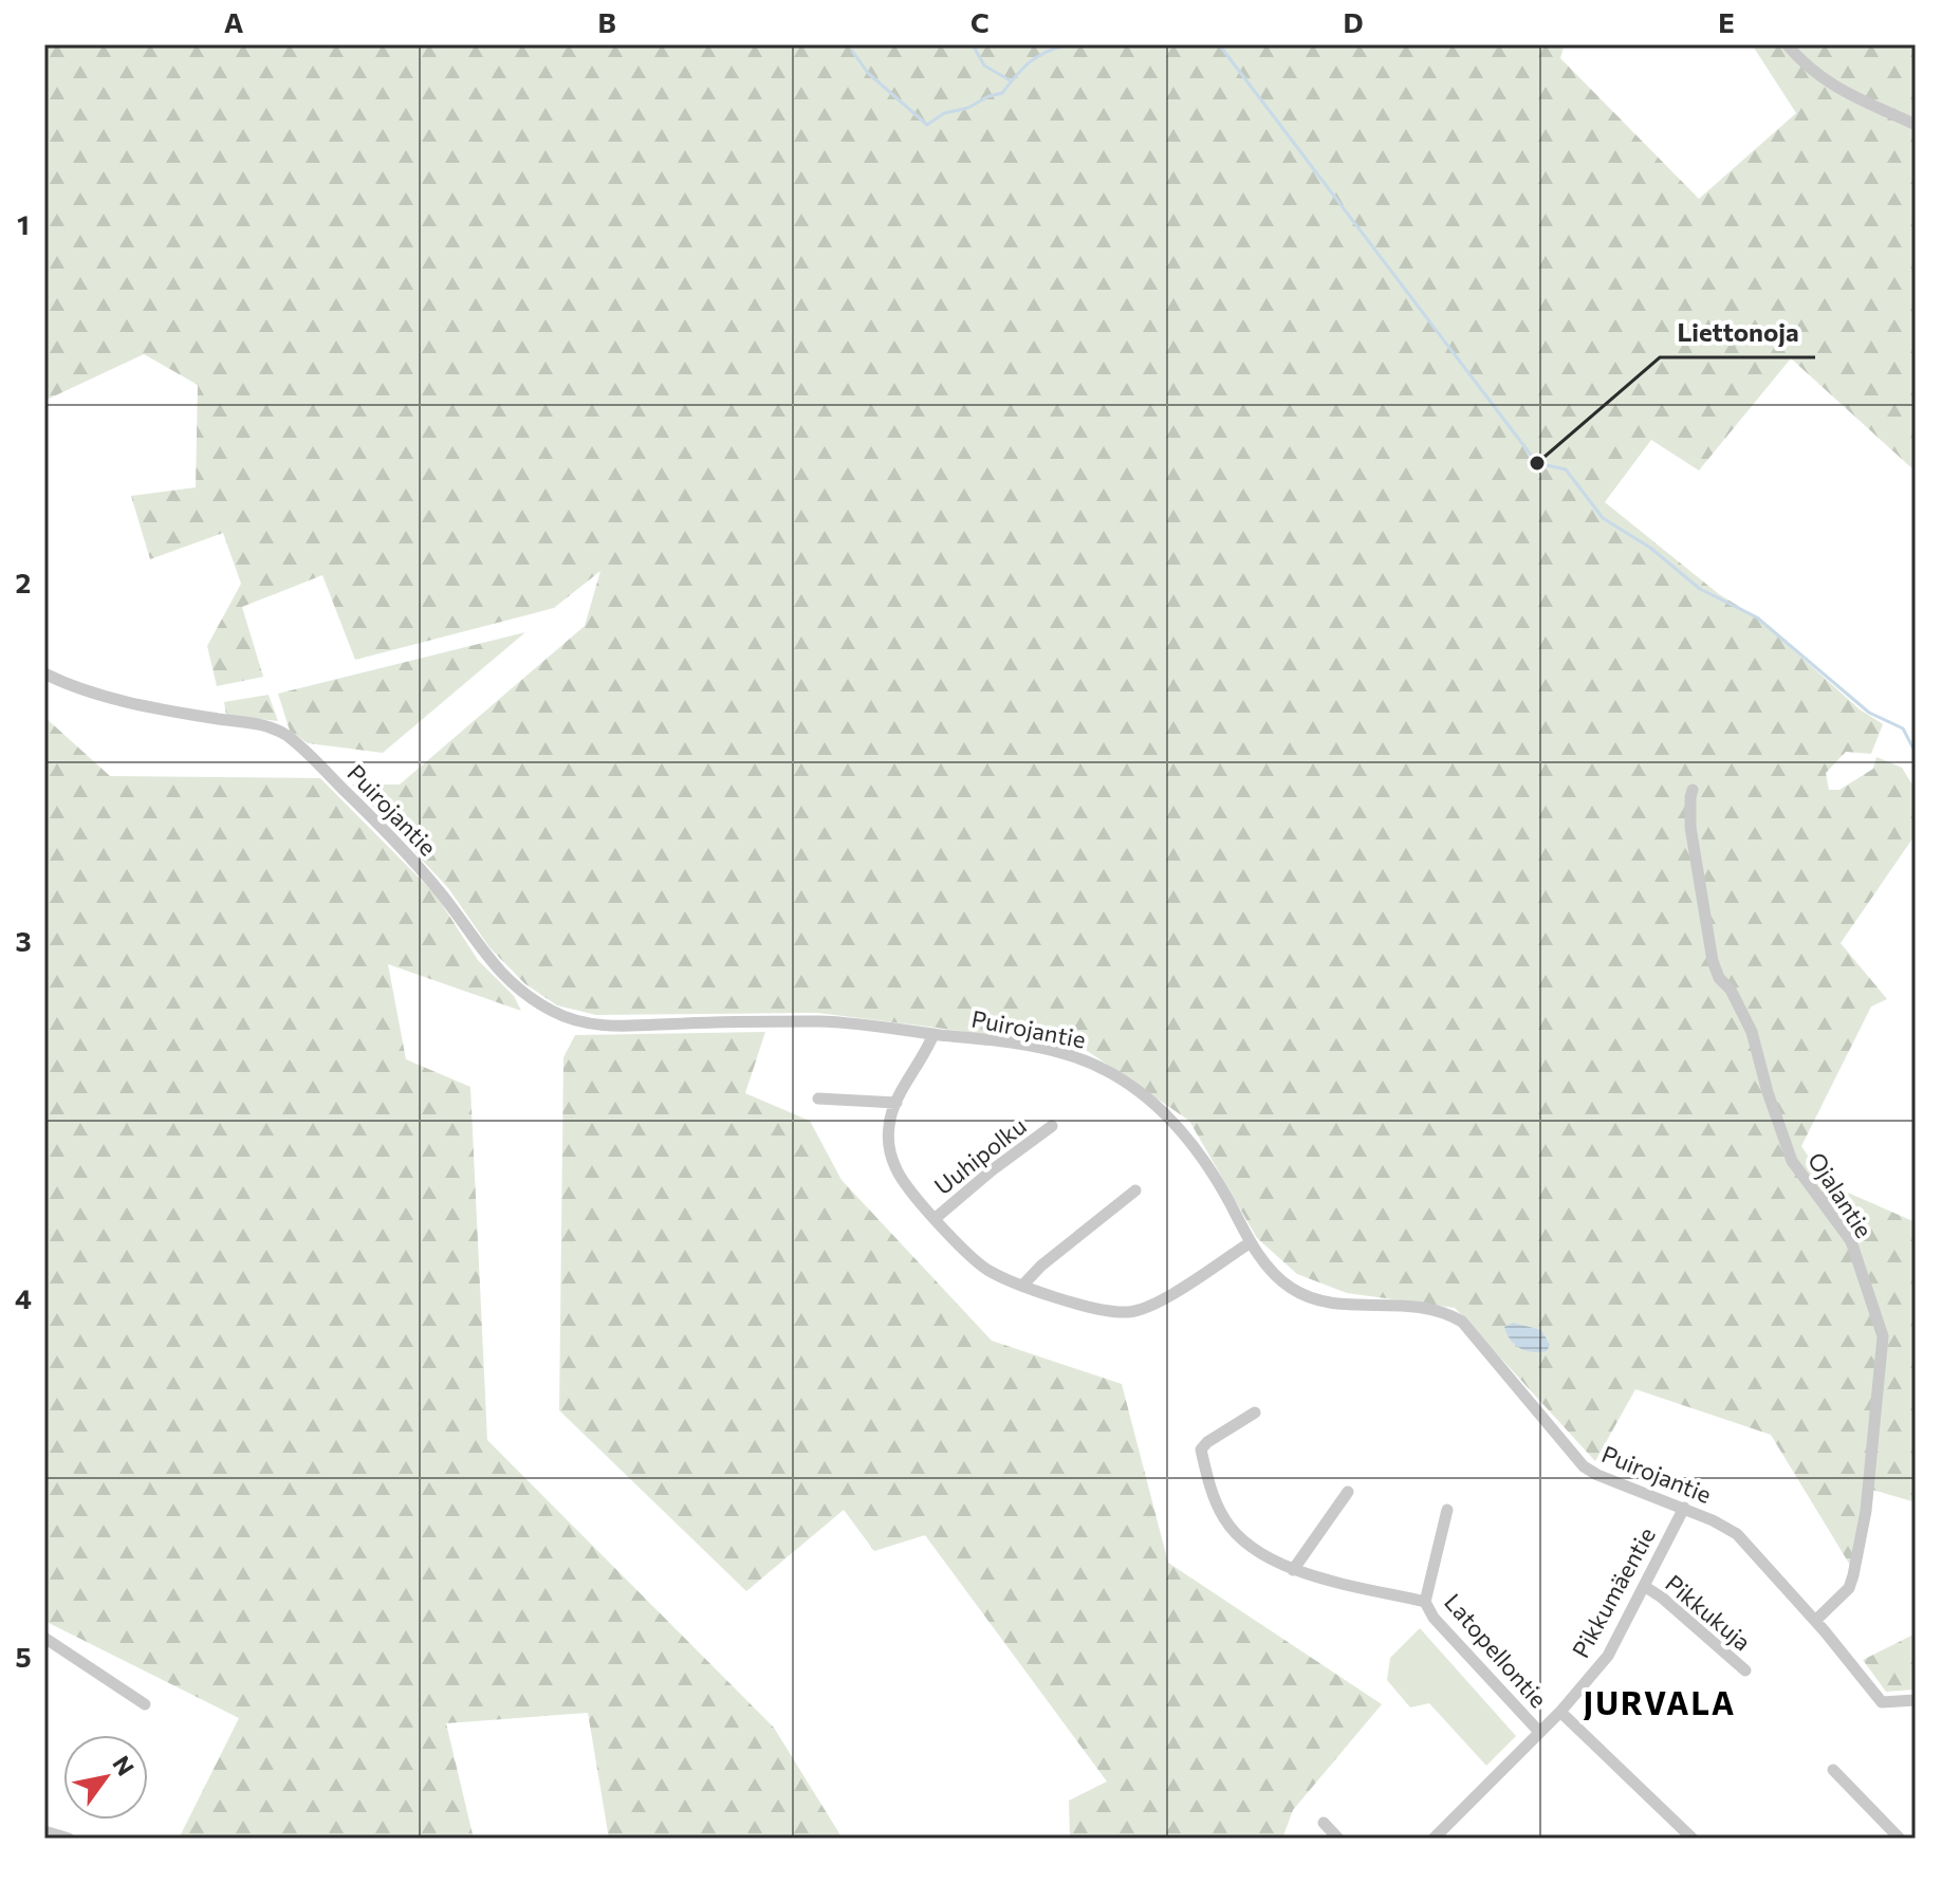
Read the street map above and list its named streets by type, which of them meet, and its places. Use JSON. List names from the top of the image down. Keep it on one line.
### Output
{"streets":{"street":["Puirojantie","Uuhipolku","Ojalantie","Pikkumäentie","Pikkukuja","Latopellontie"]},"crossings":[["Puirojantie","Ojalantie"],["Puirojantie","Pikkumäentie"],["Pikkumäentie","Pikkukuja"],["Pikkumäentie","Latopellontie"]],"districts":["JURVALA"],"places":["Liettonoja"],"north":"top right","grid":{"columns":["A","B","C","D","E"],"rows":["1","2","3","4","5"]}}
